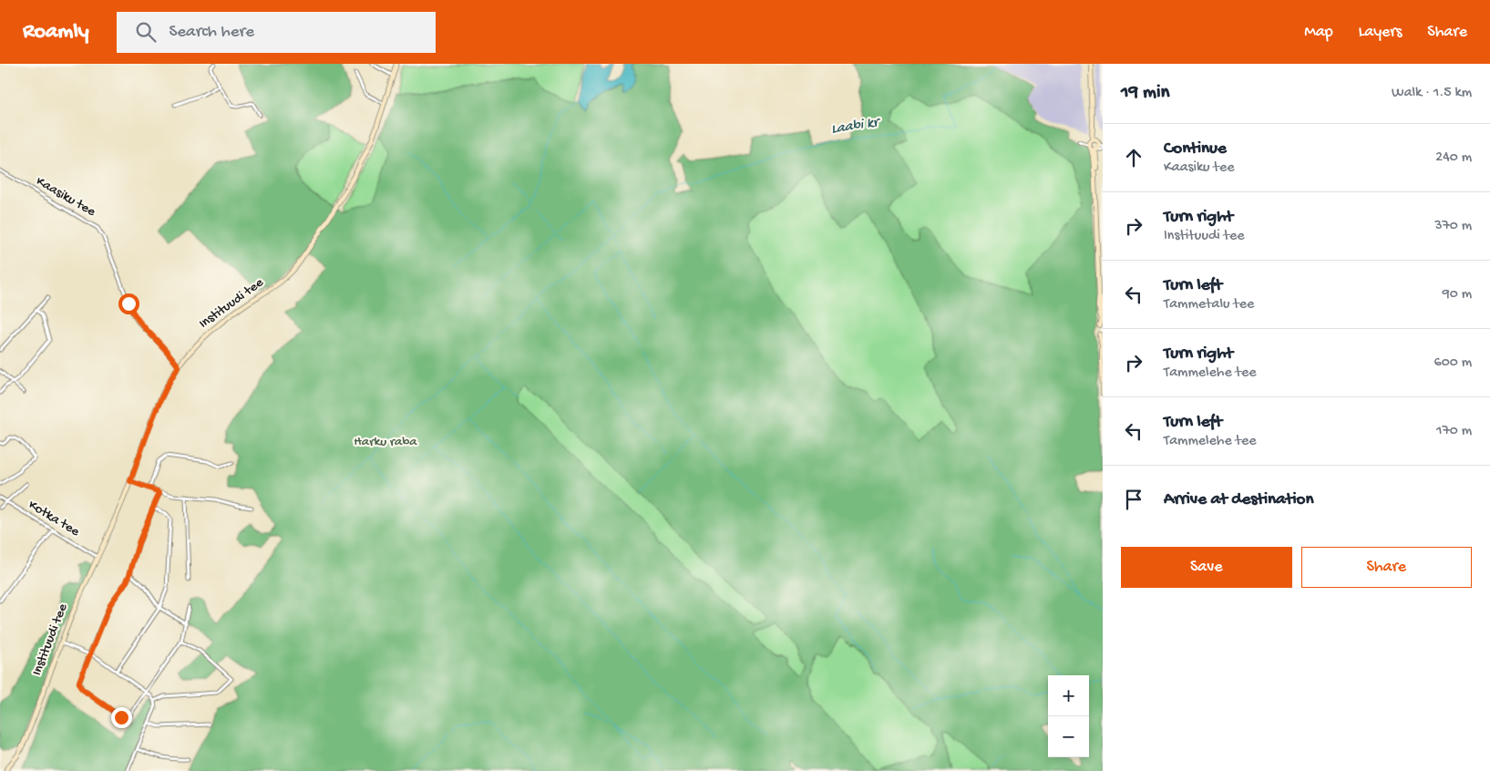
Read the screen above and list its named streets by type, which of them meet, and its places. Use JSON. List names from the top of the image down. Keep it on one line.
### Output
{"streets":{"street":["Kaasiku tee","Instituudi tee","Kotka tee"]},"crossings":[["Kaasiku tee","Instituudi tee"],["Instituudi tee","Kotka tee"]],"water":["Laabi kr"],"parks":["Harku raba"],"page":{"header":"Roamly","search":"Search here","nav":["Map","Layers","Share"],"heading":["19 min","Walk · 1.5 km"],"list":[["Continue","Kaasiku tee","240 m"],["Turn right","Instituudi tee","370 m"],["Turn left","Tammetalu tee","90 m"],["Turn right","Tammelehe tee","600 m"],["Turn left","Tammelehe tee","170 m"],"Arrive at destination"],"buttons":["Save","Share"],"map_buttons":["+","−"]}}
